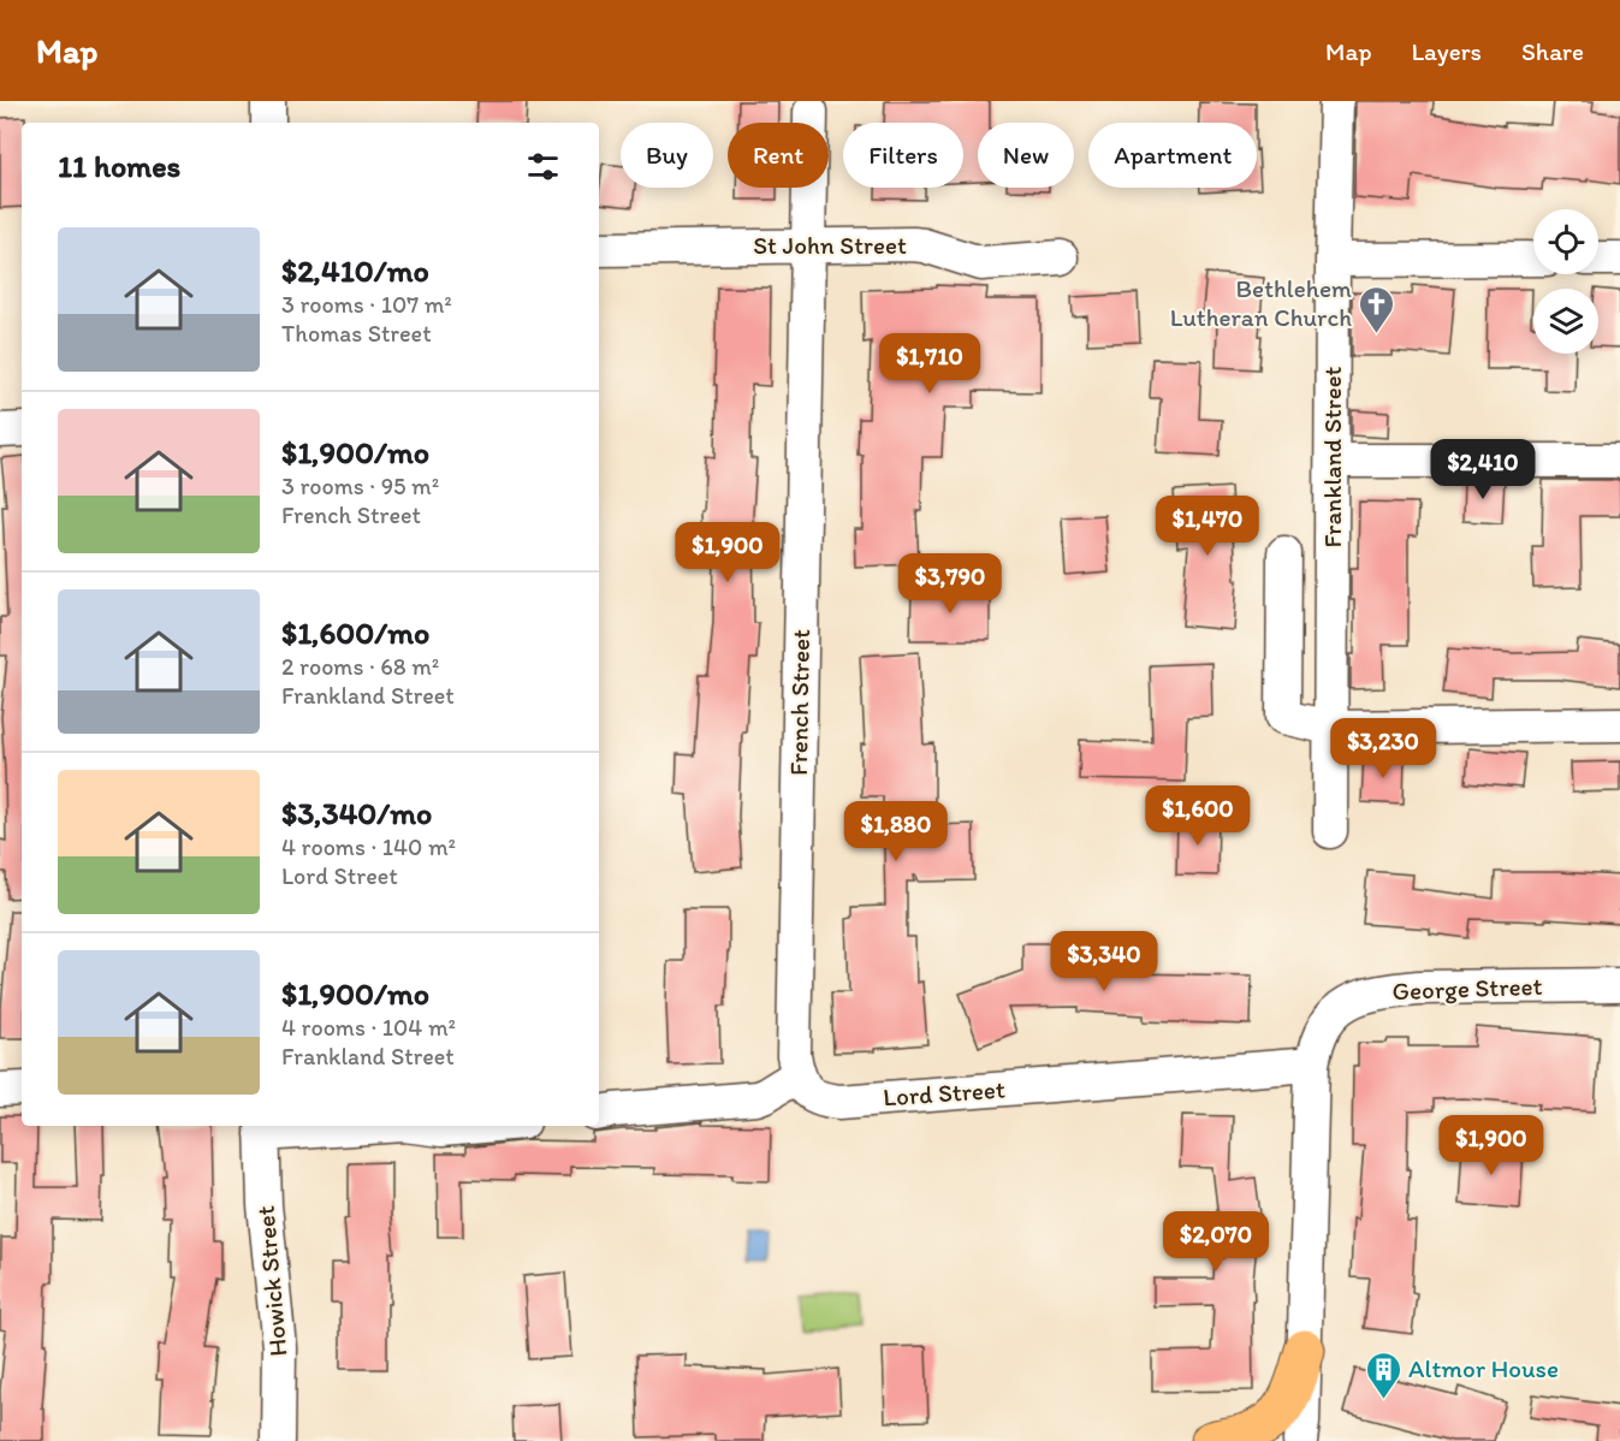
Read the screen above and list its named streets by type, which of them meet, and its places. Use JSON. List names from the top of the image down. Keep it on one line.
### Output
{"streets":{"street":["St John Street","Frankland Street","French Street","George Street","Lord Street","Howick Street"]},"crossings":[["St John Street","French Street"],["French Street","Lord Street"],["George Street","Lord Street"]],"places":{"church":["Bethlehem Lutheran Church"],"building":["Altmor House"]},"page":{"header":"Map","nav":["Map","Layers","Share"],"chip":["Buy","Rent","Filters","New","Apartment"],"heading":"11 homes","list":[{"name":"$2,410/mo","note":"3 rooms · 107 m² · Thomas Street"},{"name":"$1,900/mo","note":"3 rooms · 95 m² · French Street"},{"name":"$1,600/mo","note":"2 rooms · 68 m² · Frankland Street"},{"name":"$3,340/mo","note":"4 rooms · 140 m² · Lord Street"},{"name":"$1,900/mo","note":"4 rooms · 104 m² · Frankland Street"}],"price":["$1,710","$2,410","$1,470","$1,900","$3,790","$3,230","$1,600","$1,880","$3,340","$1,900","$2,070"]}}
